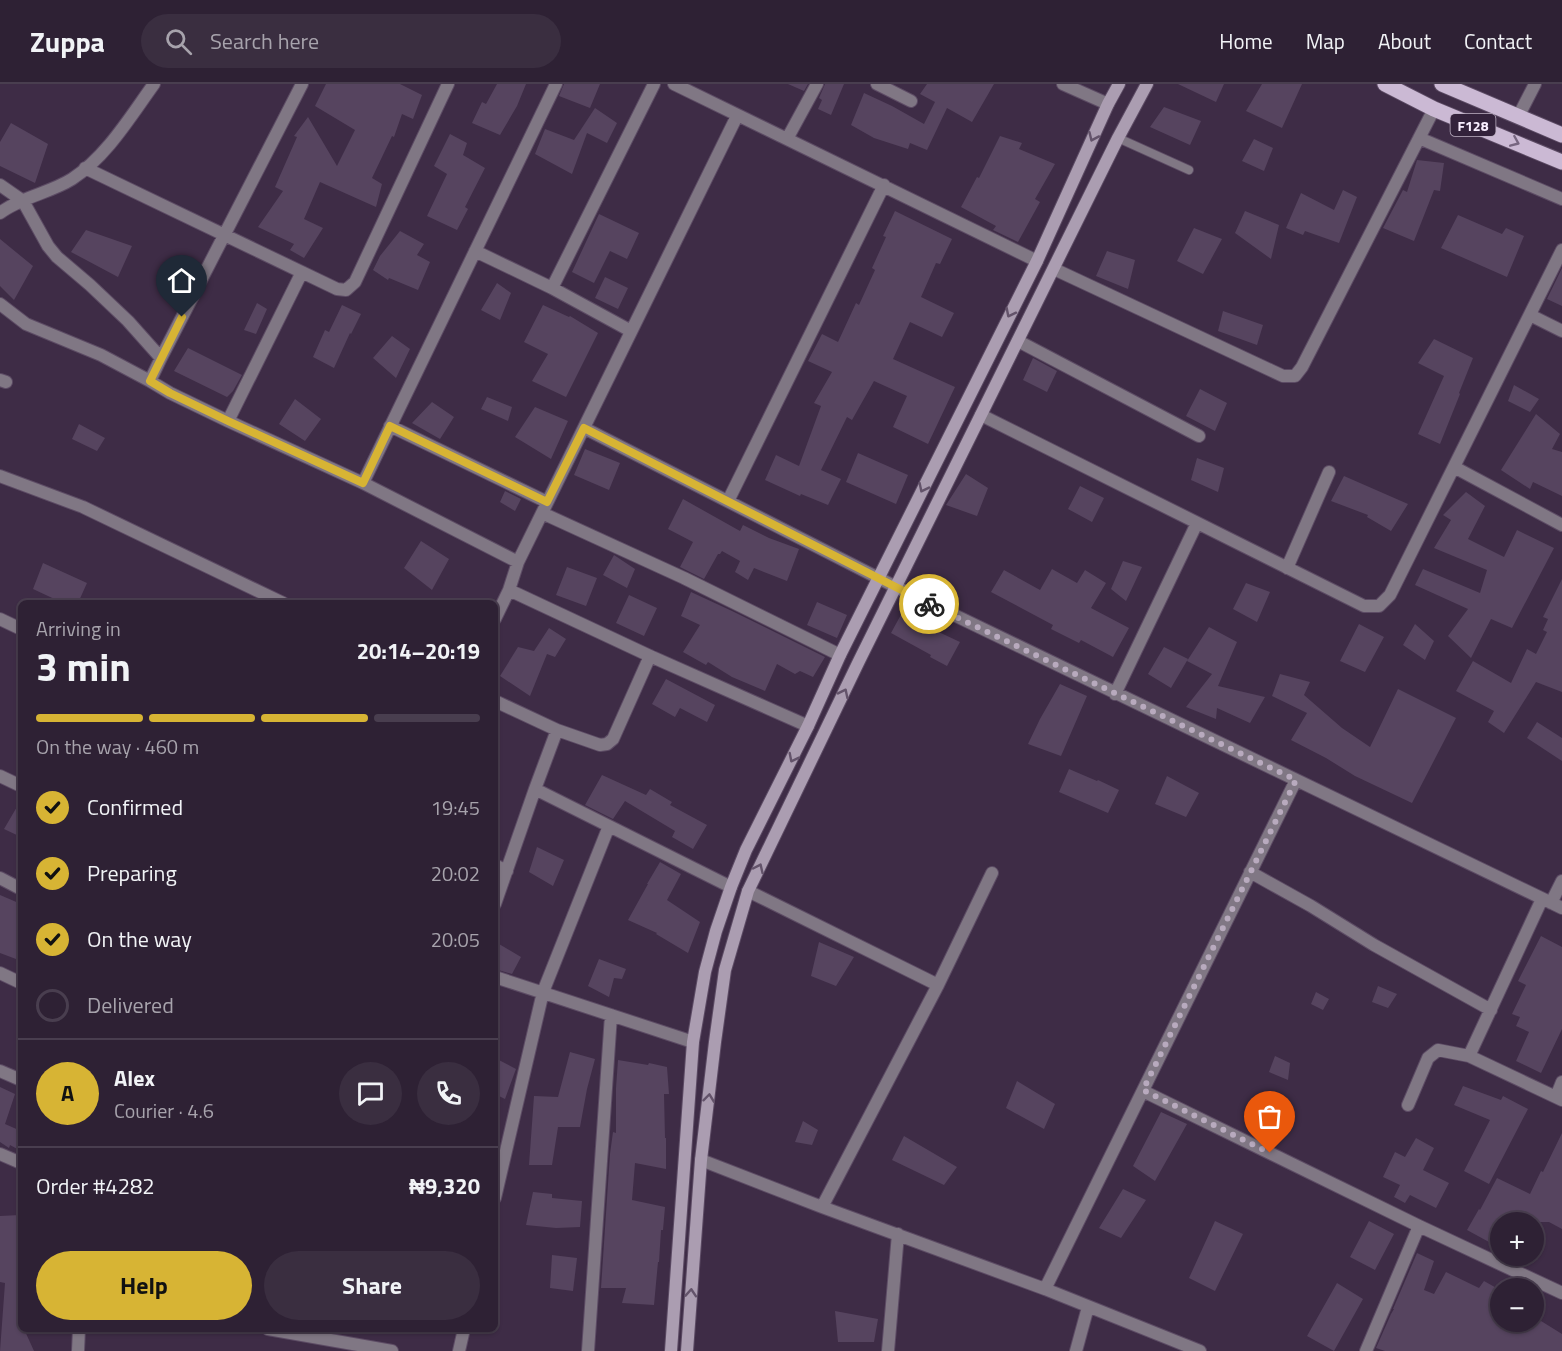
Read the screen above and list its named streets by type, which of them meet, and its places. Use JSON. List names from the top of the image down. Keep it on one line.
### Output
{"streets":{"main road":["F128"]},"page":{"header":"Zuppa","search":"Search here","nav":["Home","Map","About","Contact"],"heading":["3 min","Arriving in","20:14–20:19"],"panel":["Alex","Courier · 4.6","Order #4282","₦9,320"],"bar":"On the way · 460 m","list":[["Confirmed","19:45"],["Preparing","20:02"],["On the way","20:05"],"Delivered"],"round":"A","map_buttons":["+","−"],"buttons":["Help","Share"]}}
